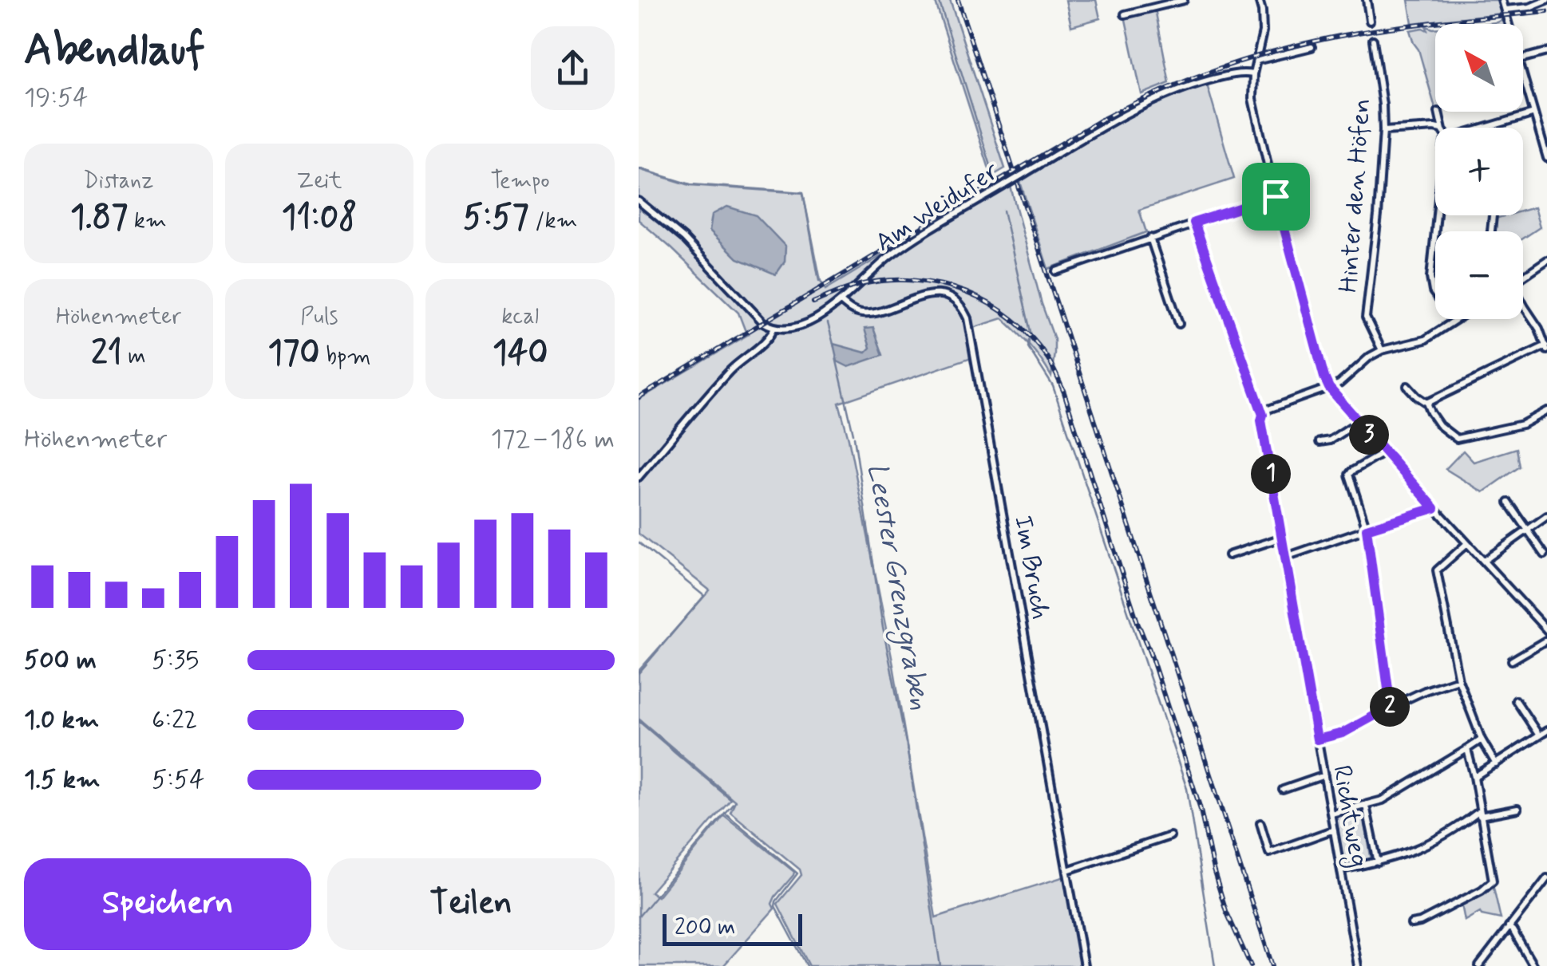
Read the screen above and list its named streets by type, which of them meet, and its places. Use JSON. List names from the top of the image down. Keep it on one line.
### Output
{"streets":{"street":["Hinter den Höfen","Am Weidufer","Im Bruch","Richtweg"]},"crossings":[["Am Weidufer","Im Bruch"]],"water":["Leester Grenzgraben"],"scale_bar":"200 m","north":"top left","page":{"heading":["Abendlauf","19:54"],"map_buttons":["+","−"],"stats":[["Distanz","1.87 km"],["Zeit","11:08"],["Tempo","5:57 /km"],["Höhenmeter","21 m"],["Puls","170 bpm"],["kcal","140"]],"chart":["Höhenmeter","172–186 m"],"pins":["3","1","2"],"list":[{"name":"500 m","note":"5:35"},{"name":"1.0 km","note":"6:22"},{"name":"1.5 km","note":"5:54"}],"buttons":["Speichern","Teilen"],"scale":"200 m"}}
